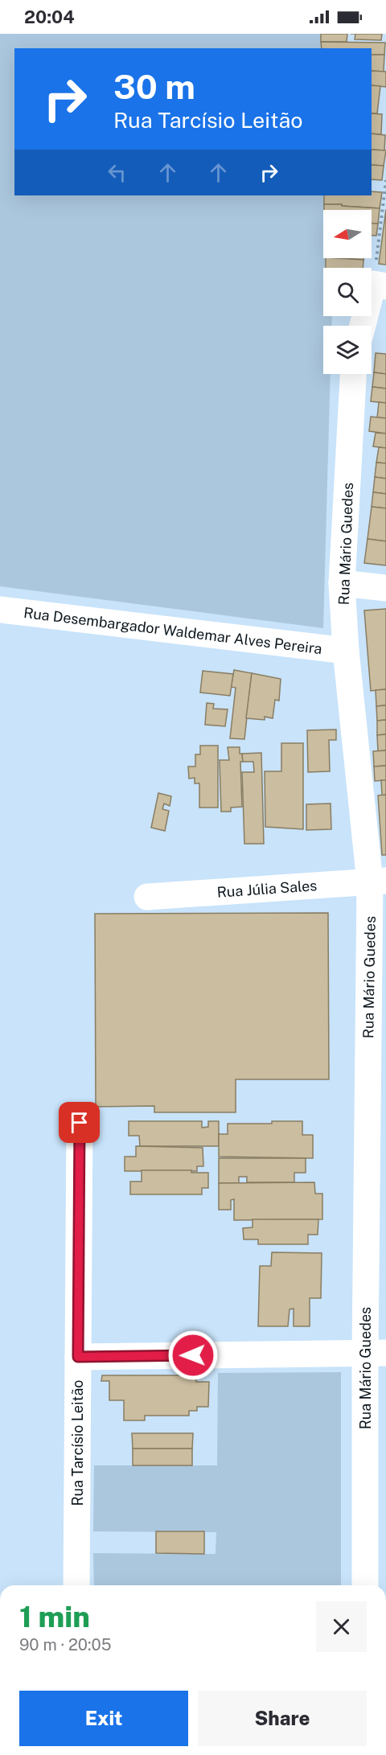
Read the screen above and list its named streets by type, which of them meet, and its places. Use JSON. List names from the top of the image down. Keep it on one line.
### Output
{"streets":{"street":["Rua Mário Guedes","Rua Desembargador Waldemar Alves Pereira","Rua Júlia Sales","Rua Tarcísio Leitão"]},"crossings":[["Rua Mário Guedes","Rua Desembargador Waldemar Alves Pereira"],["Rua Mário Guedes","Rua Júlia Sales"]],"north":"left","page":{"status":"20:04","turn":["30 m","Rua Tarcísio Leitão"],"heading":["1 min","90 m · 20:05"],"buttons":["Exit","Share"]}}
